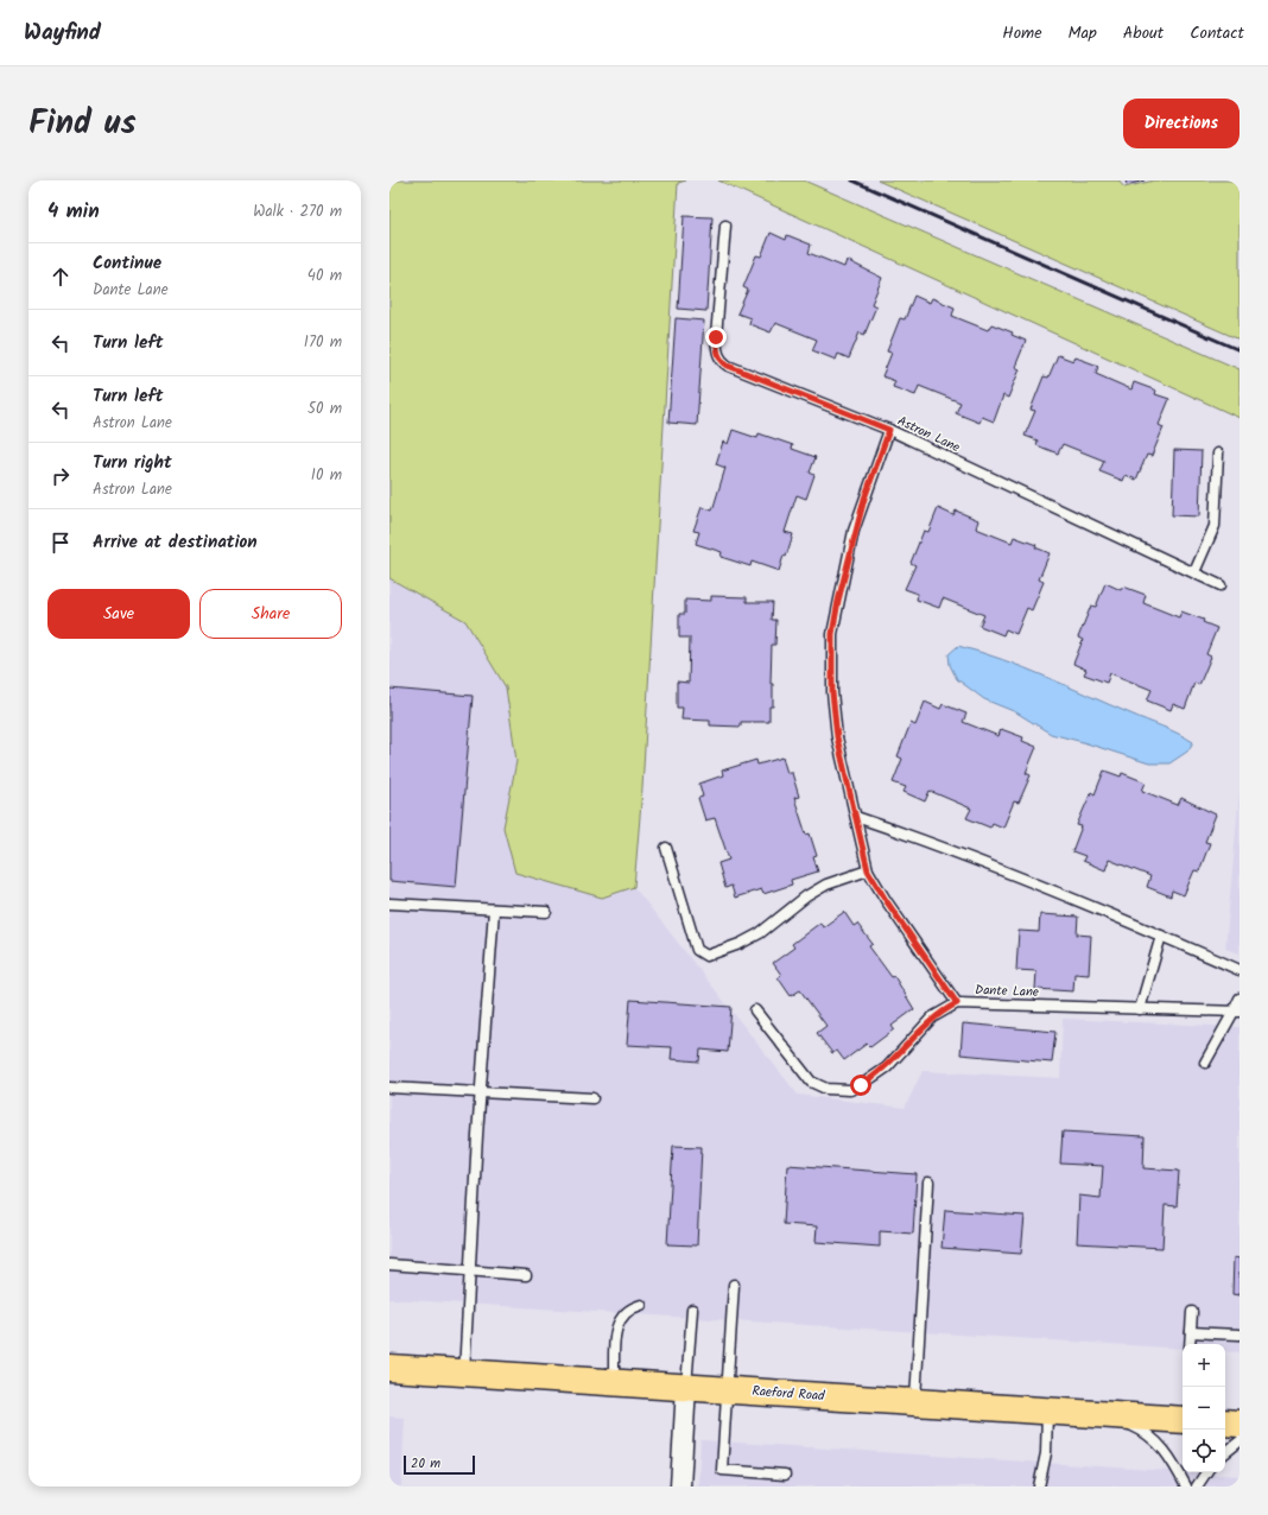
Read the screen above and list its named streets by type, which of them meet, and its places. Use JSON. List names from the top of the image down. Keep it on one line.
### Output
{"streets":{"highway":["Raeford Road"],"lane":["Astron Lane","Dante Lane"]},"scale_bar":"20 m","page":{"header":"Wayfind","nav":["Home","Map","About","Contact"],"title":"Find us","buttons":["Directions",["Save","Share"]],"heading":["4 min","Walk · 270 m"],"list":[["Continue","Dante Lane","40 m"],["Turn left","170 m"],["Turn left","Astron Lane","50 m"],["Turn right","Astron Lane","10 m"],"Arrive at destination"],"map_buttons":["+","−"],"scale":"20 m"}}
